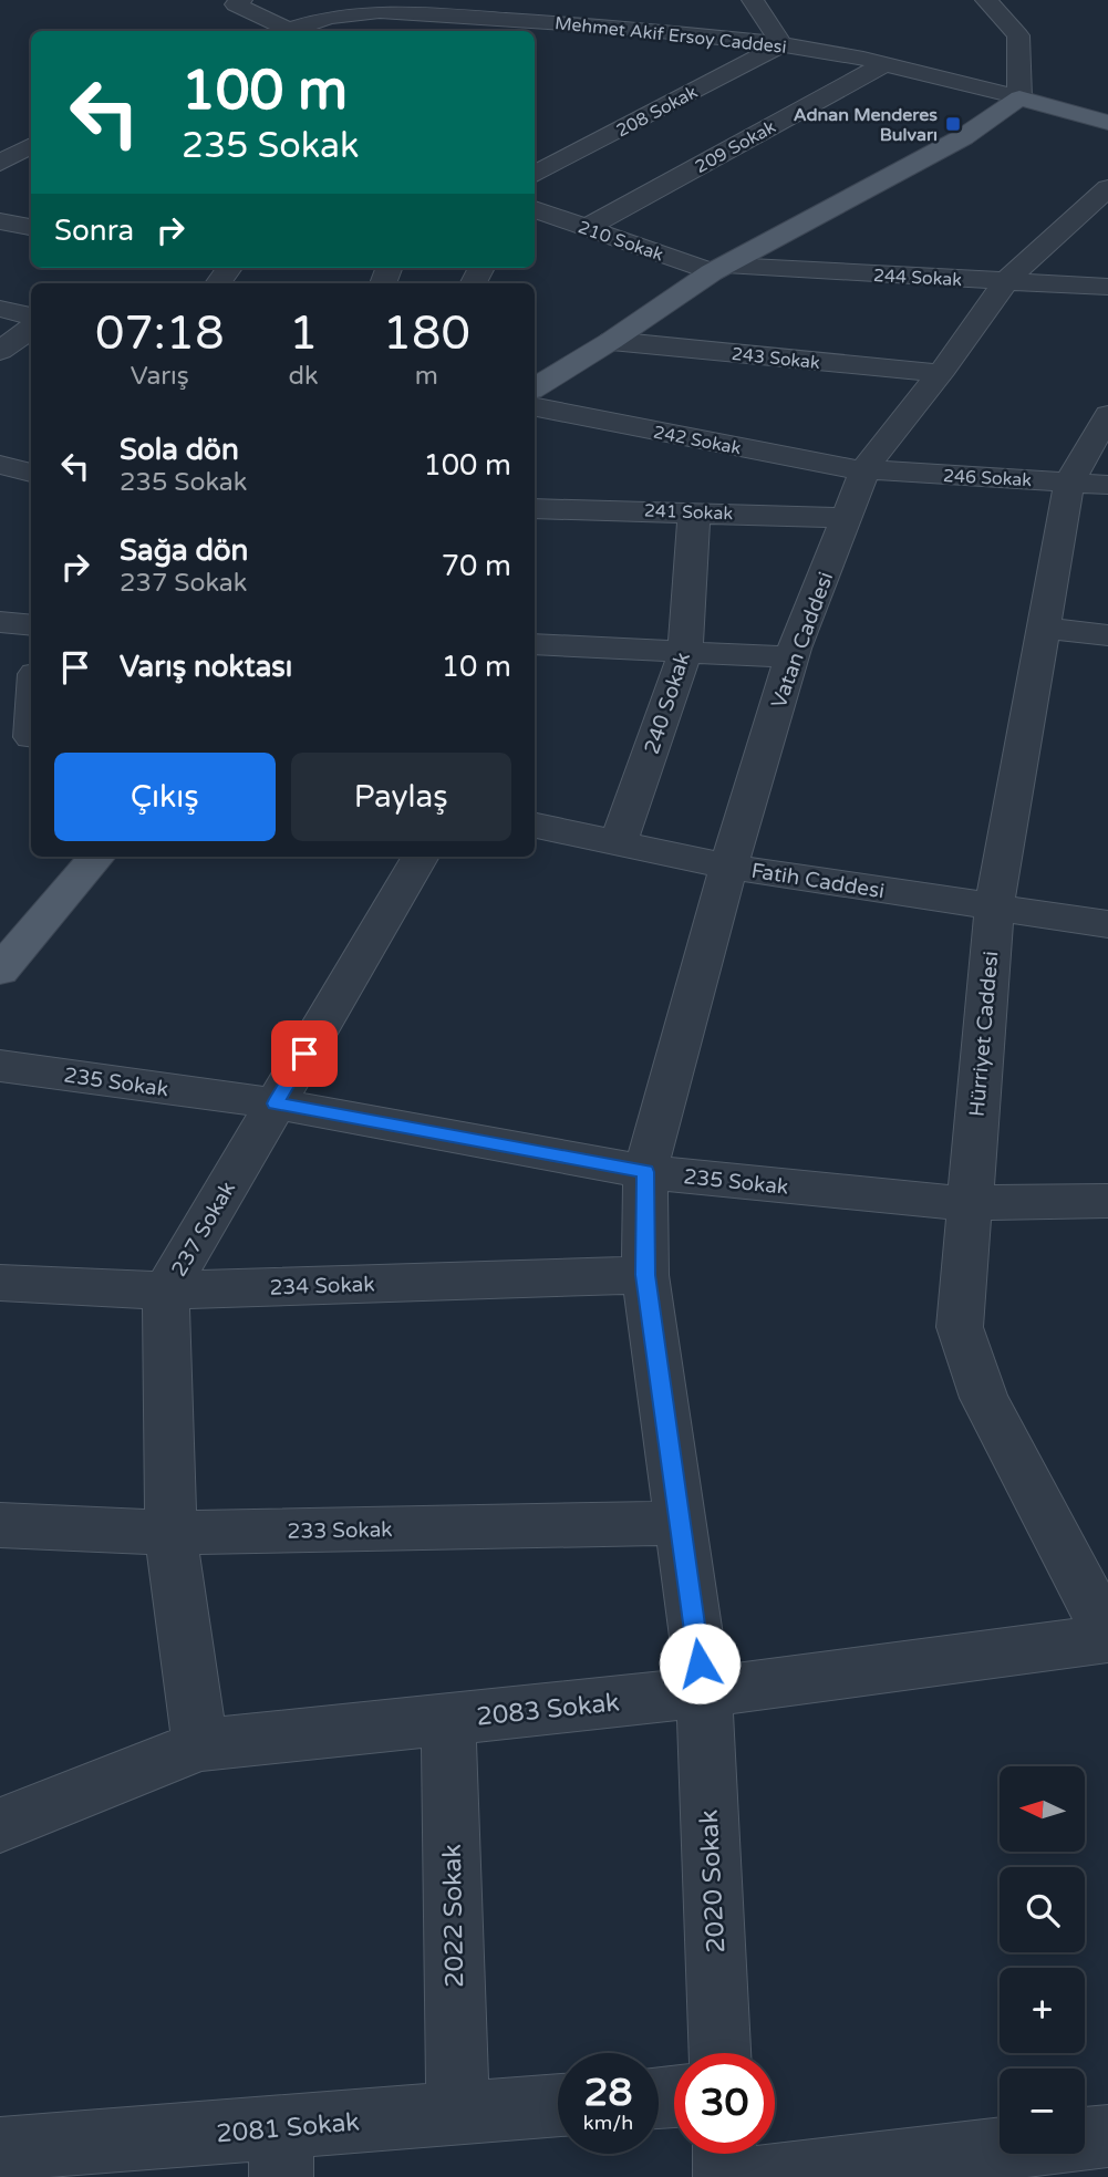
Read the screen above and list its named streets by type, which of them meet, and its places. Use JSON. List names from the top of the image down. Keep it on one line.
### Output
{"streets":{"street":["Mehmet Akif Ersoy Caddesi","208 Sokak","209 Sokak","210 Sokak","244 Sokak","243 Sokak","242 Sokak","246 Sokak","241 Sokak","Vatan Caddesi","240 Sokak","Fatih Caddesi","Hürriyet Caddesi","235 Sokak","237 Sokak","234 Sokak","233 Sokak","2083 Sokak","2020 Sokak","2022 Sokak","2081 Sokak"]},"crossings":[["Mehmet Akif Ersoy Caddesi","208 Sokak"],["Mehmet Akif Ersoy Caddesi","209 Sokak"],["209 Sokak","210 Sokak"],["210 Sokak","244 Sokak"],["244 Sokak","Vatan Caddesi"],["243 Sokak","Vatan Caddesi"],["242 Sokak","246 Sokak"],["242 Sokak","Vatan Caddesi"],["246 Sokak","Vatan Caddesi"],["246 Sokak","Hürriyet Caddesi"],["241 Sokak","Vatan Caddesi"],["241 Sokak","240 Sokak"],["Vatan Caddesi","Fatih Caddesi"],["Vatan Caddesi","235 Sokak"],["Vatan Caddesi","234 Sokak"],["Vatan Caddesi","233 Sokak"],["Vatan Caddesi","2020 Sokak"],["240 Sokak","Fatih Caddesi"],["Fatih Caddesi","Hürriyet Caddesi"],["Hürriyet Caddesi","235 Sokak"],["Hürriyet Caddesi","2083 Sokak"],["235 Sokak","237 Sokak"],["237 Sokak","234 Sokak"],["237 Sokak","233 Sokak"],["237 Sokak","2083 Sokak"],["233 Sokak","2020 Sokak"],["2083 Sokak","2020 Sokak"],["2083 Sokak","2022 Sokak"],["2022 Sokak","2081 Sokak"]],"places":{"transit":["Adnan Menderes Bulvarı"]},"north":"left","page":{"turn":["100 m","235 Sokak"],"then":"Sonra","eta":["07:18","Varış","1","dk","180","m"],"list":[{"name":"Sola dön","note":"235 Sokak","value":"100 m"},{"name":"Sağa dön","note":"237 Sokak","value":"70 m"},{"name":"Varış noktası","value":"10 m"}],"buttons":["Çıkış","Paylaş"],"map_buttons":["+","−"],"speed":"28 km/h","limit":"30"}}
